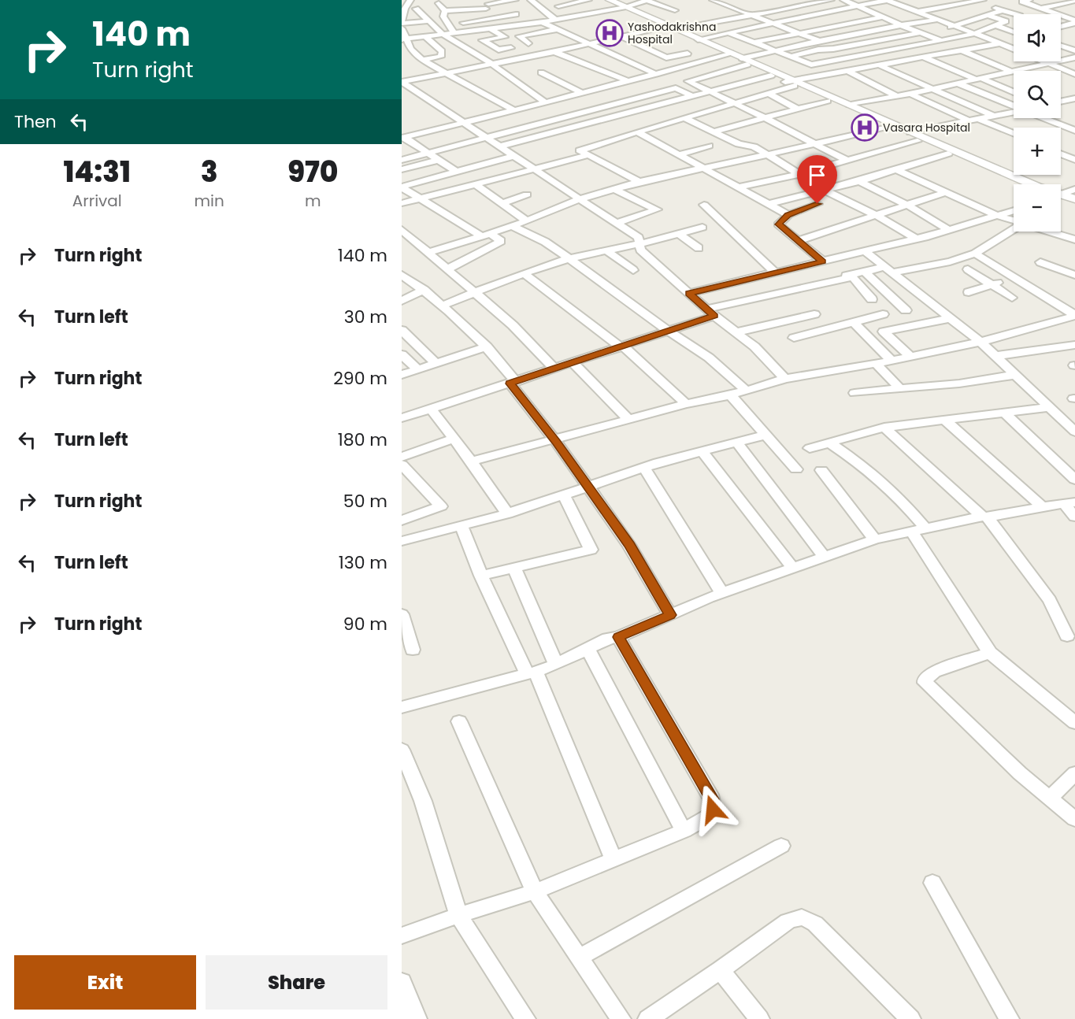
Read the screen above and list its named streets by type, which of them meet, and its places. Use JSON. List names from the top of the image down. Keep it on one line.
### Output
{"places":{"hospital":["Yashodakrishna Hospital","Vasara Hospital"]},"page":{"turn":["140 m","Turn right"],"map_buttons":["+","−"],"then":"Then","eta":["14:31","Arrival","3","min","970","m"],"list":[{"name":"Turn right","value":"140 m"},{"name":"Turn left","value":"30 m"},{"name":"Turn right","value":"290 m"},{"name":"Turn left","value":"180 m"},{"name":"Turn right","value":"50 m"},{"name":"Turn left","value":"130 m"},{"name":"Turn right","value":"90 m"}],"buttons":["Exit","Share"]}}
